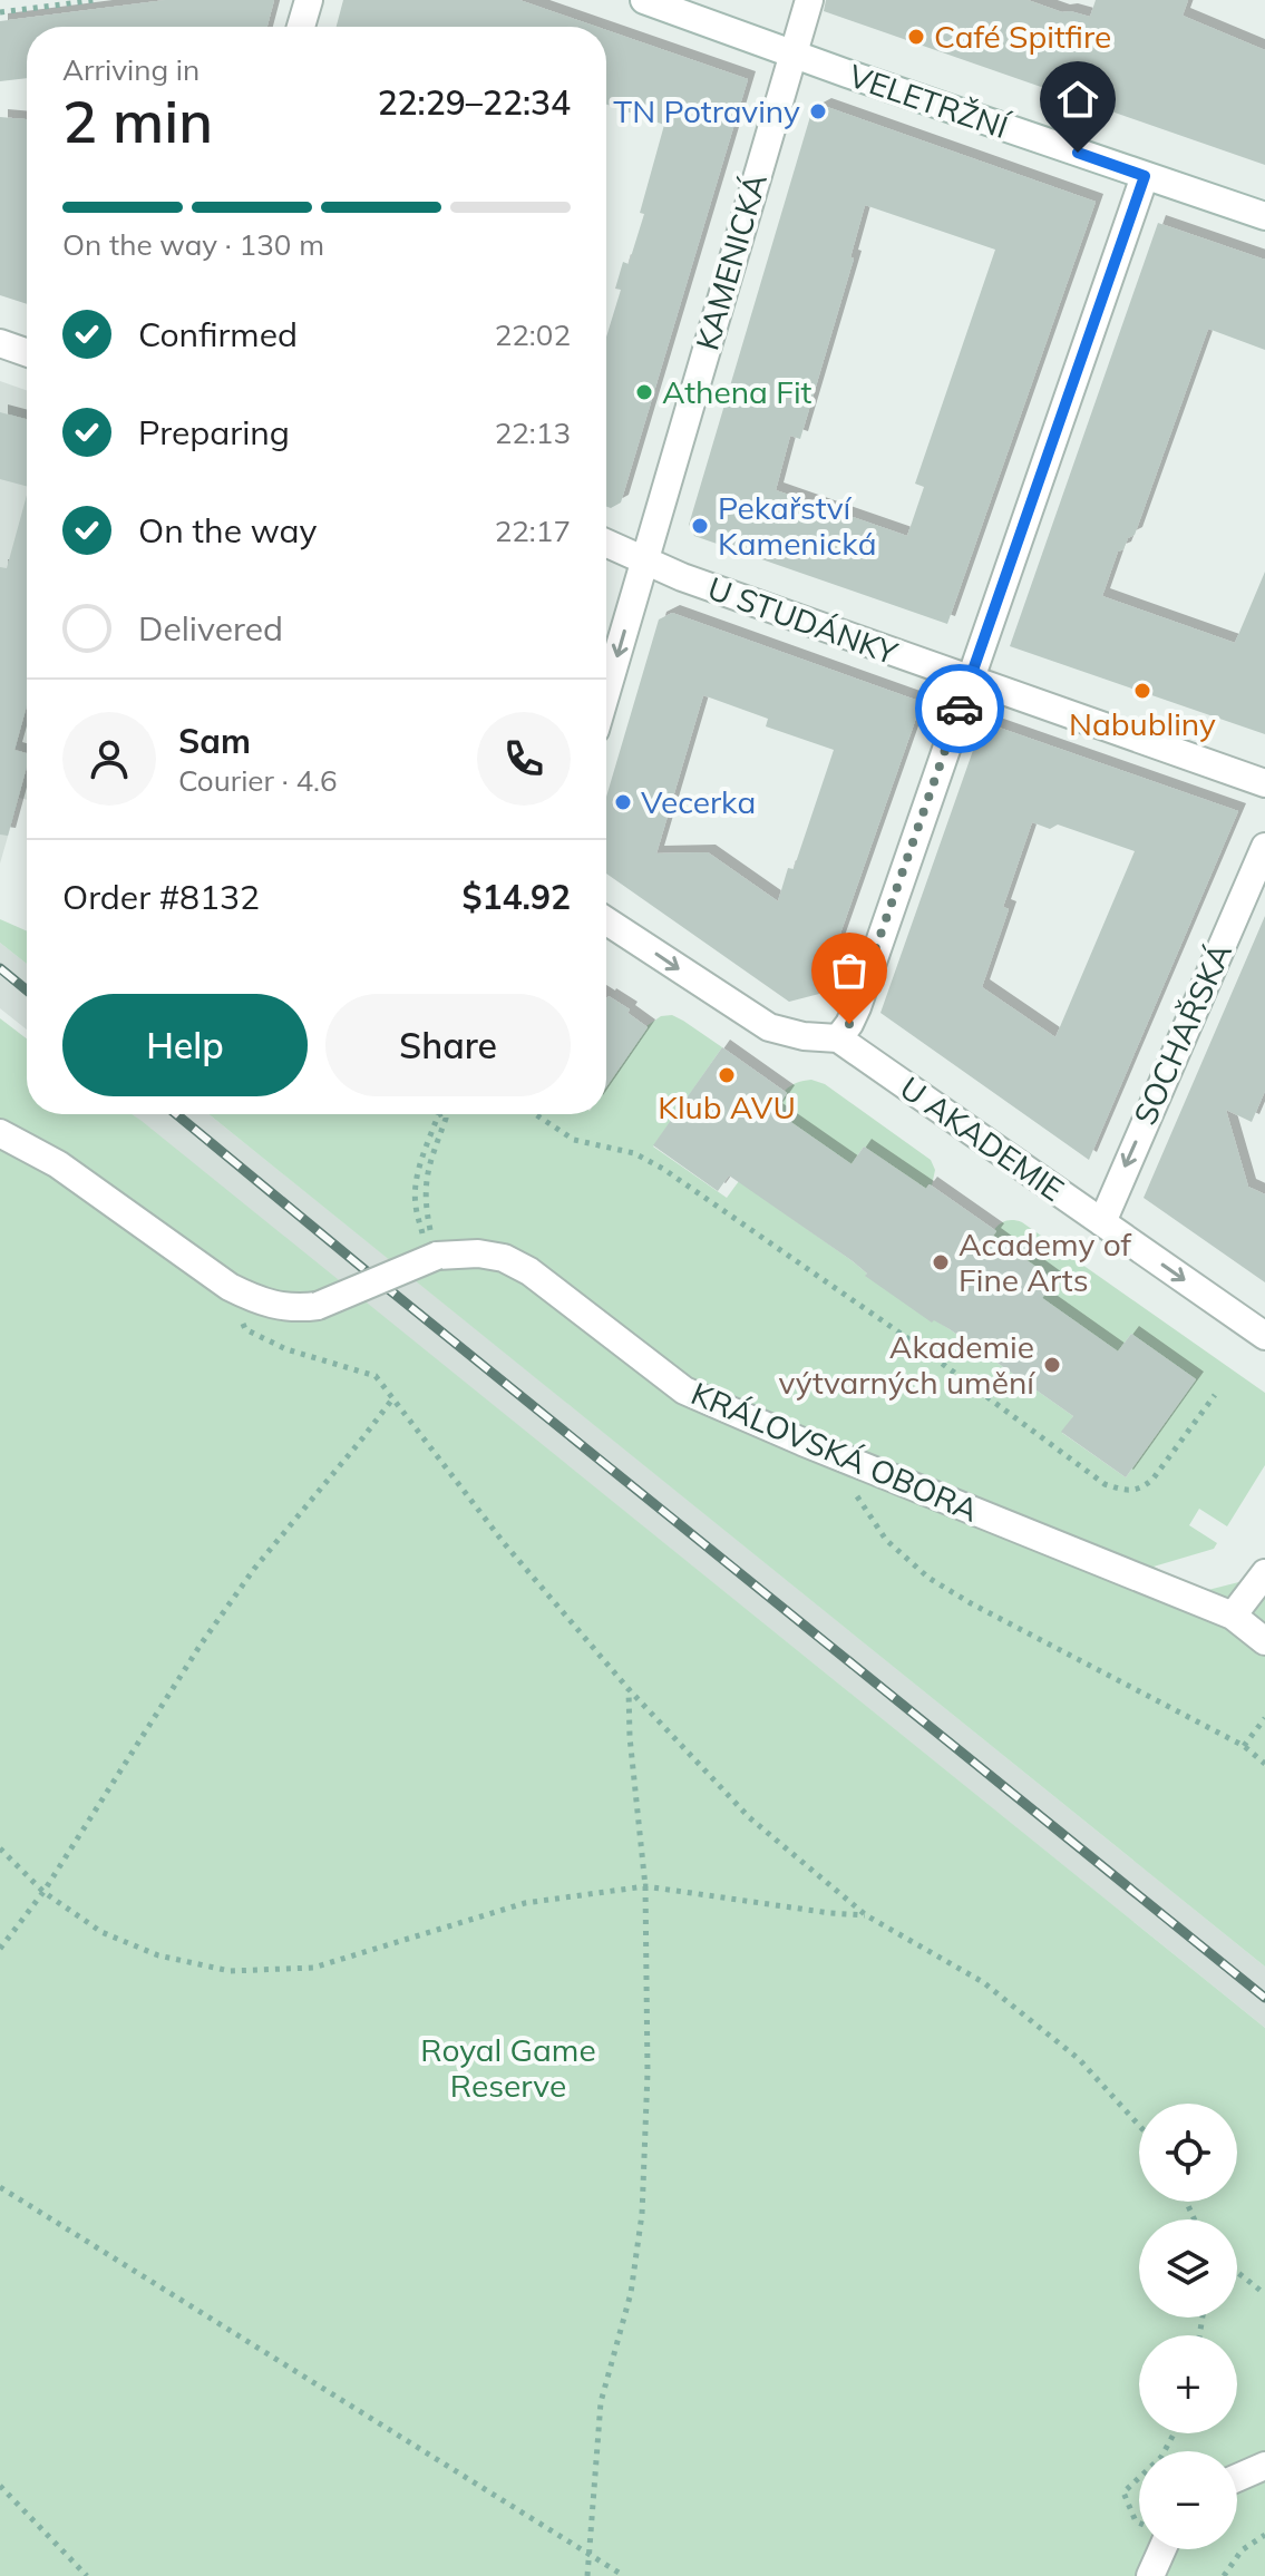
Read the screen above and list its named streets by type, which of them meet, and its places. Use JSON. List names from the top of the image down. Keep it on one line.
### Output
{"streets":{"street":["VELETRŽNÍ","KAMENICKÁ","U STUDÁNKY","SOCHAŘSKÁ","U AKADEMIE","KRÁLOVSKÁ OBORA"]},"crossings":[["VELETRŽNÍ","KAMENICKÁ"],["KAMENICKÁ","U STUDÁNKY"],["SOCHAŘSKÁ","U AKADEMIE"]],"one_way":["SOCHAŘSKÁ","U AKADEMIE"],"parks":["Royal Game Reserve"],"places":["Café Spitfire","TN Potraviny","Athena Fit","Pekařství Kamenická","Nabubliny","Vecerka","Klub AVU","Academy of Fine Arts","Akademie výtvarných umění"],"page":{"heading":["2 min","Arriving in","22:29–22:34"],"panel":["Sam","Courier · 4.6","Order #8132","$14.92"],"bar":"On the way · 130 m","list":[["Confirmed","22:02"],["Preparing","22:13"],["On the way","22:17"],"Delivered"],"buttons":["Help","Share"],"map_buttons":["+","−"]}}
